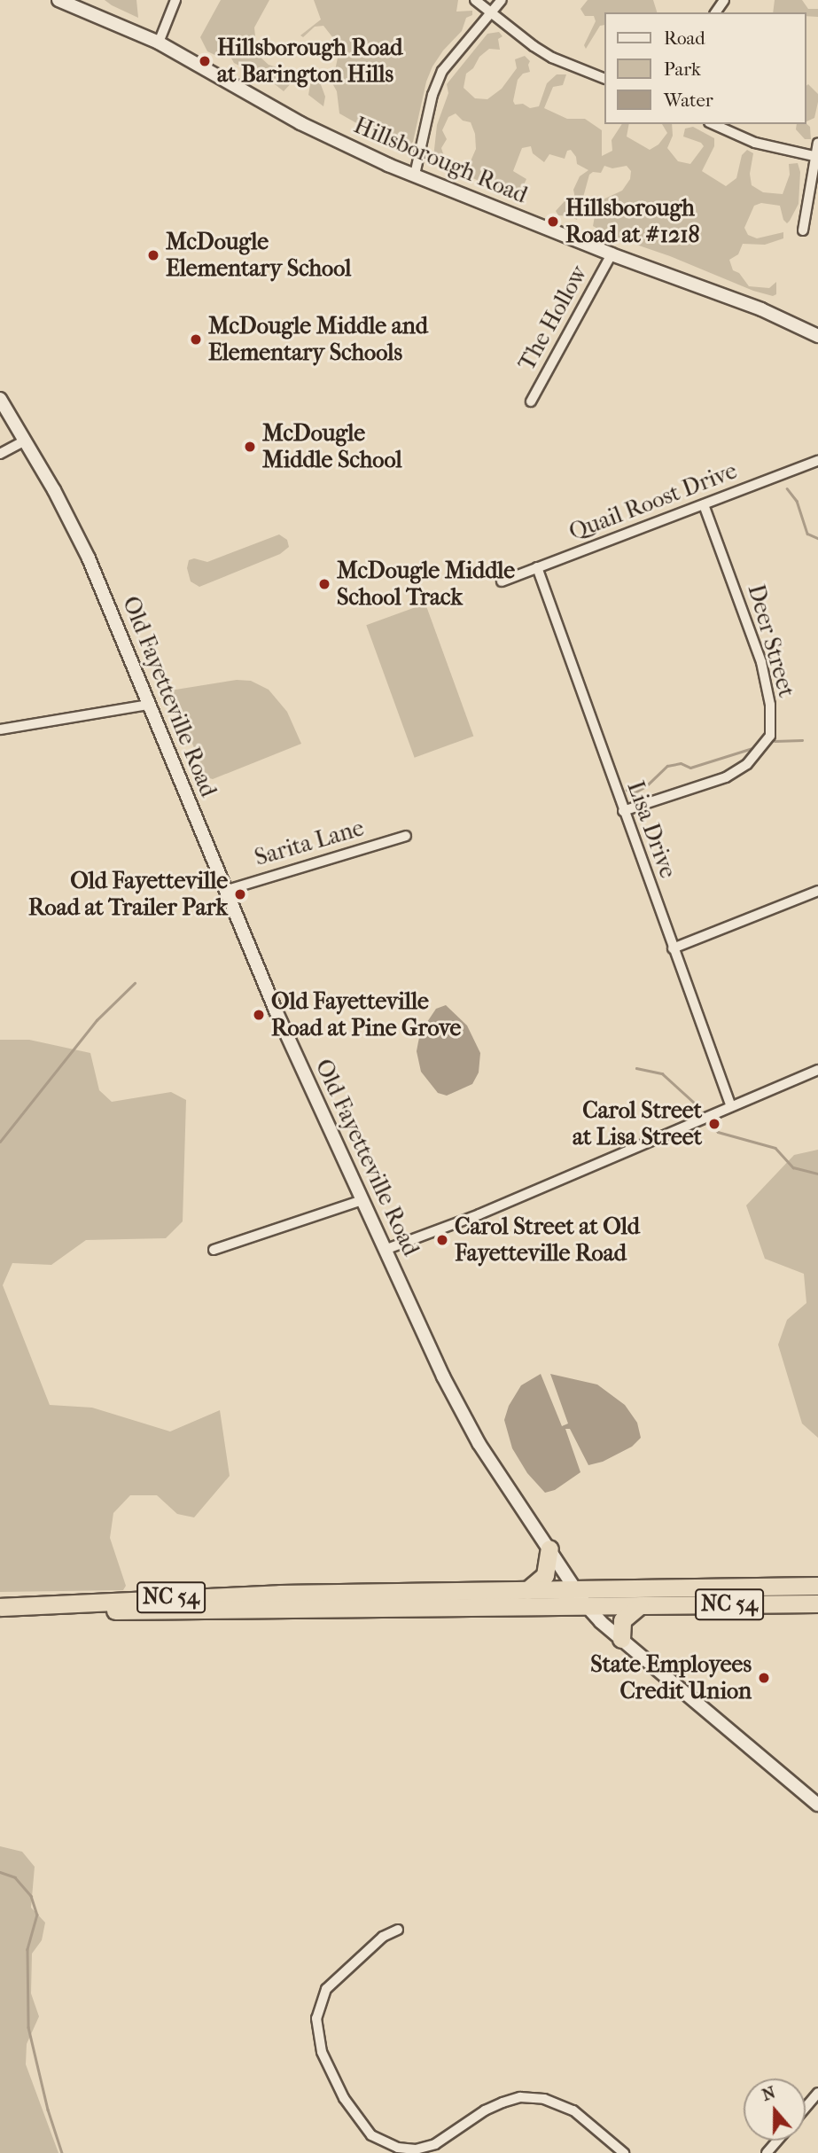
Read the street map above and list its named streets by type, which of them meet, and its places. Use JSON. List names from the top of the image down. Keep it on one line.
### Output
{"streets":{"highway":["NC 54"],"street":["Hillsborough Road","The Hollow","Quail Roost Drive","Deer Street","Old Fayetteville Road","Lisa Drive","Sarita Lane"]},"crossings":[["Hillsborough Road","The Hollow"],["Quail Roost Drive","Deer Street"],["Quail Roost Drive","Lisa Drive"],["Deer Street","Lisa Drive"],["Old Fayetteville Road","Sarita Lane"],["Old Fayetteville Road","NC 54"]],"places":["Hillsborough Road at Barington Hills","Hillsborough Road at #1218","McDougle Elementary School","McDougle Middle and Elementary Schools","McDougle Middle School","McDougle Middle School Track","Old Fayetteville Road at Trailer Park","Old Fayetteville Road at Pine Grove","Carol Street at Lisa Street","Carol Street at Old Fayetteville Road","State Employees Credit Union"],"legend":["Road","Park","Water"],"north":"top"}
